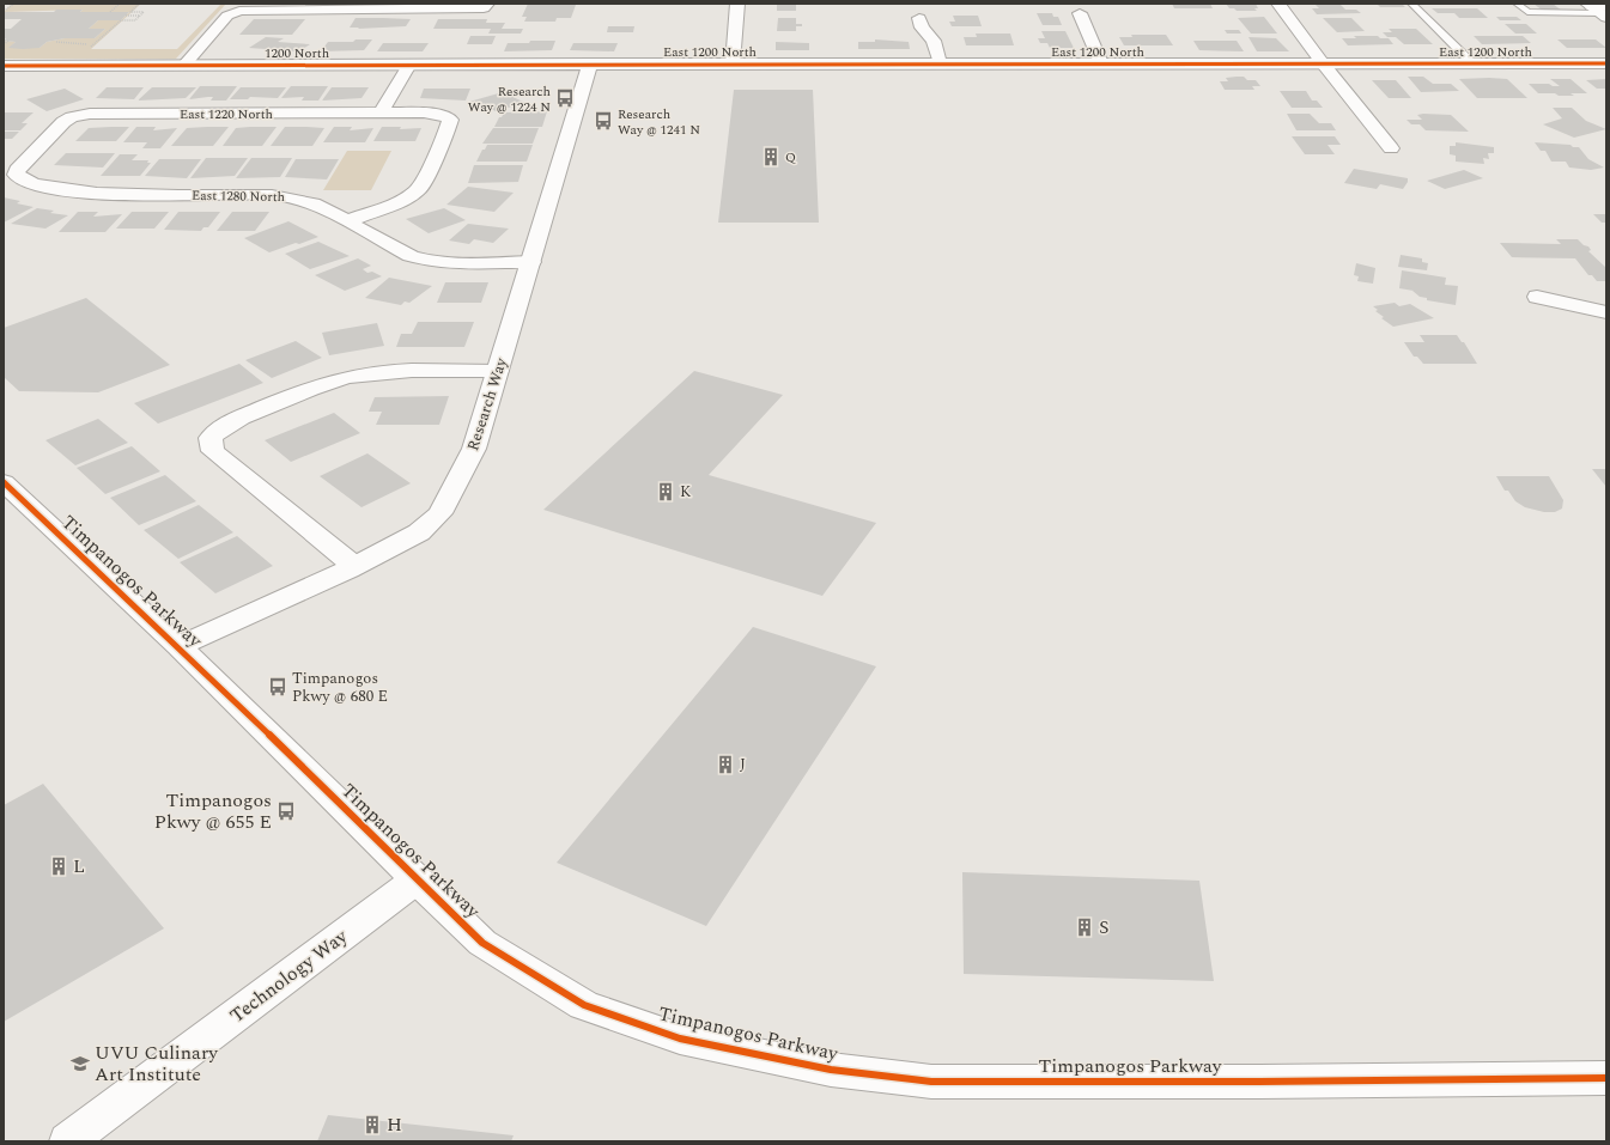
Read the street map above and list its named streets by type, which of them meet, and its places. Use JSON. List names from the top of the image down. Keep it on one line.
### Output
{"streets":{"street":["East 1200 North","1200 North","East 1220 North","East 1280 North","Research Way","Timpanogos Parkway","Technology Way"]},"crossings":[["East 1200 North","1200 North"],["East 1200 North","Research Way"],["1200 North","Research Way"],["East 1220 North","East 1280 North"],["East 1280 North","Research Way"],["Research Way","Timpanogos Parkway"],["Timpanogos Parkway","Technology Way"]],"places":{"bus stop":["Research Way @ 1224 N","Research Way @ 1241 N","Timpanogos Pkwy @ 680 E","Timpanogos Pkwy @ 655 E"],"building":["Q","K","J","L","S","H"],"school or university":["UVU Culinary Art Institute"]}}
